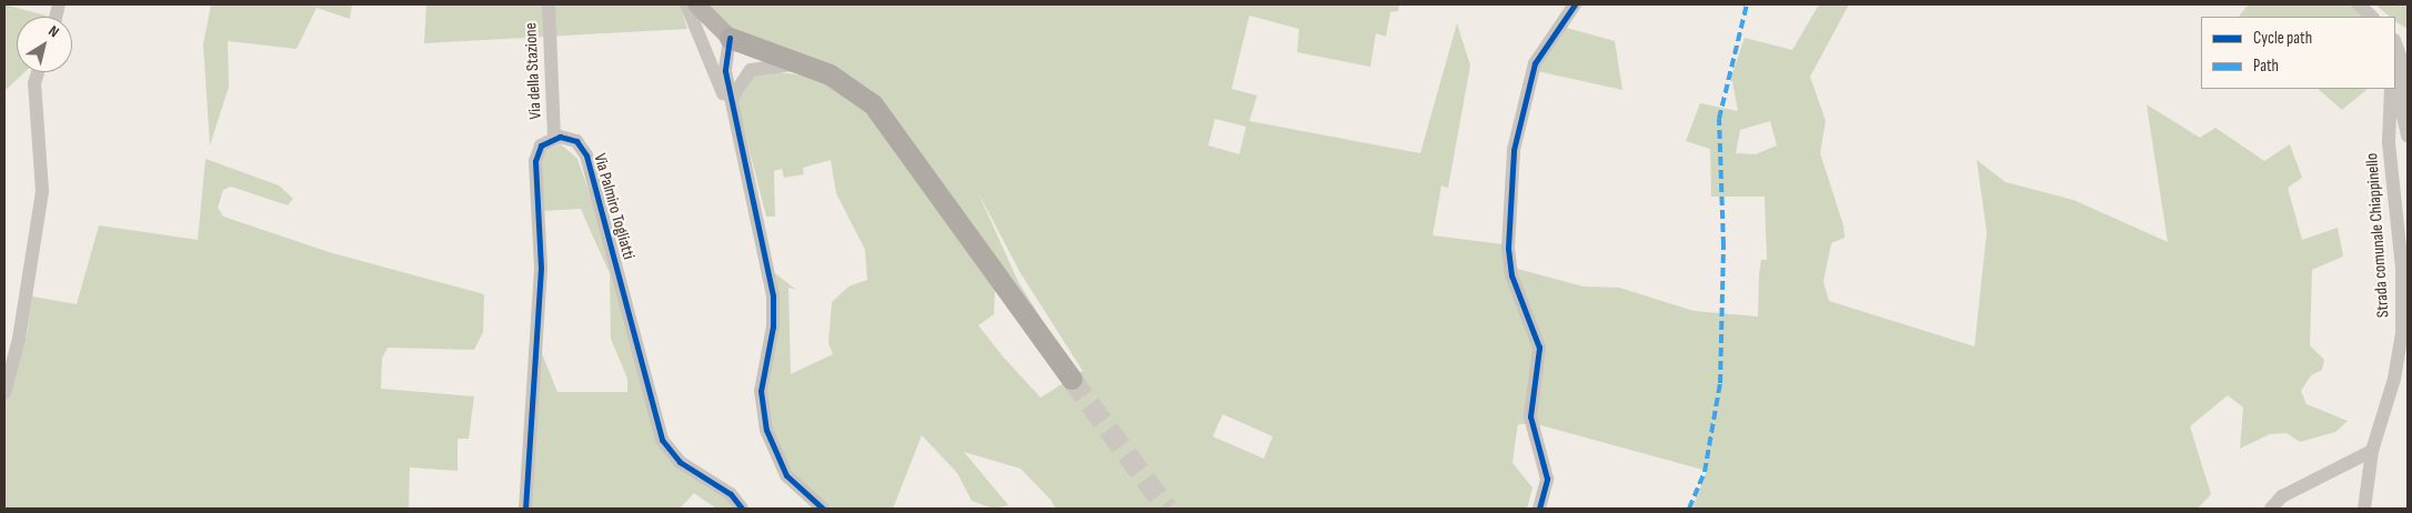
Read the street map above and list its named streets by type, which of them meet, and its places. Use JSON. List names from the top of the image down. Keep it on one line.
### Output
{"streets":{"street":["Via della Stazione","Via Palmiro Togliatti","Strada comunale Chiappinello"]},"crossings":[["Via della Stazione","Via Palmiro Togliatti"]],"legend":["Cycle path","Path"],"north":"top right"}
